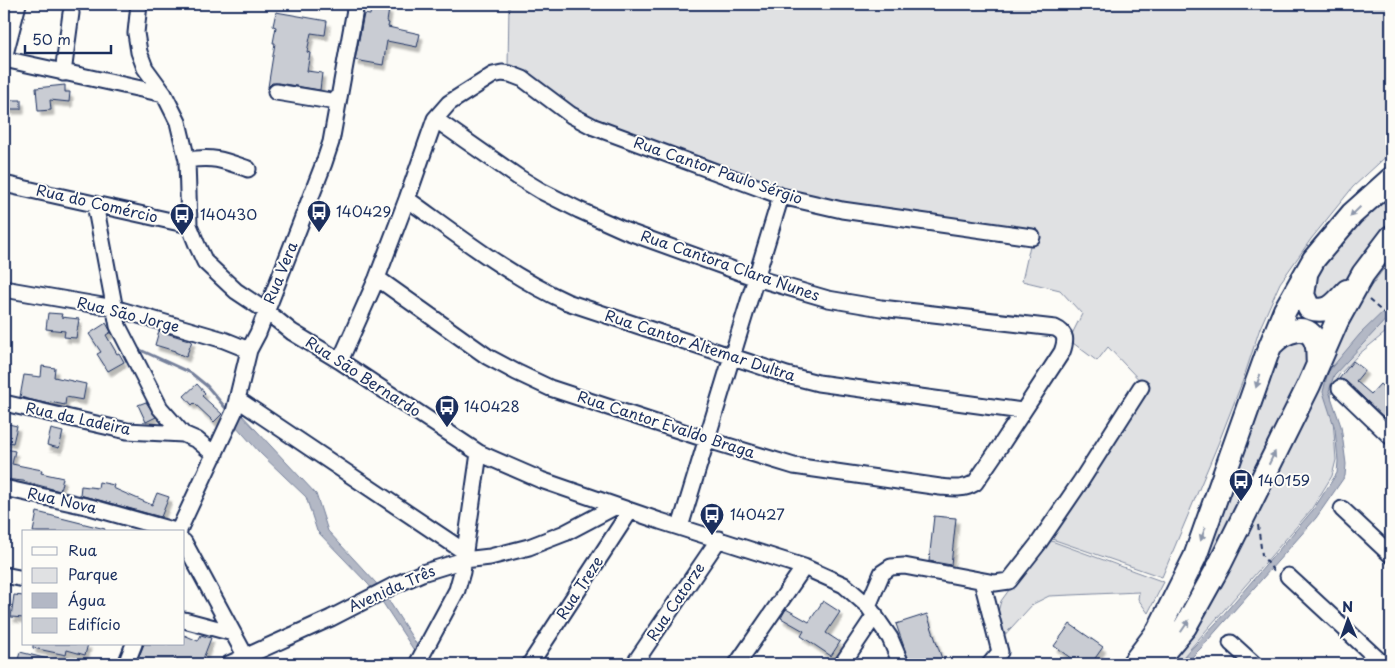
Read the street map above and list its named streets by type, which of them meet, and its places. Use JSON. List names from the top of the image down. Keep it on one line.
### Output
{"streets":{"street":["Rua Cantor Paulo Sérgio","Rua do Comércio","Rua Cantora Clara Nunes","Rua Vera","Rua São Jorge","Rua Cantor Altemar Dultra","Rua São Bernardo","Rua da Ladeira","Rua Cantor Evaldo Braga","Rua Nova","Rua Treze","Avenida Três","Rua Catorze"]},"crossings":[["Rua Cantor Paulo Sérgio","Rua Cantora Clara Nunes"],["Rua do Comércio","Rua São Bernardo"],["Rua Cantora Clara Nunes","Rua Cantor Altemar Dultra"],["Rua Cantora Clara Nunes","Rua Cantor Evaldo Braga"],["Rua Vera","Rua São Jorge"],["Rua Vera","Rua São Bernardo"],["Rua Cantor Altemar Dultra","Rua Cantor Evaldo Braga"],["Rua São Bernardo","Rua Treze"],["Rua São Bernardo","Avenida Três"],["Rua São Bernardo","Rua Catorze"],["Rua Treze","Avenida Três"]],"places":{"bus stop":["140429","140430","140428","140159","140427"]},"legend":["Rua","Parque","Água","Edifício"],"scale_bar":"50 m","north":"top"}
